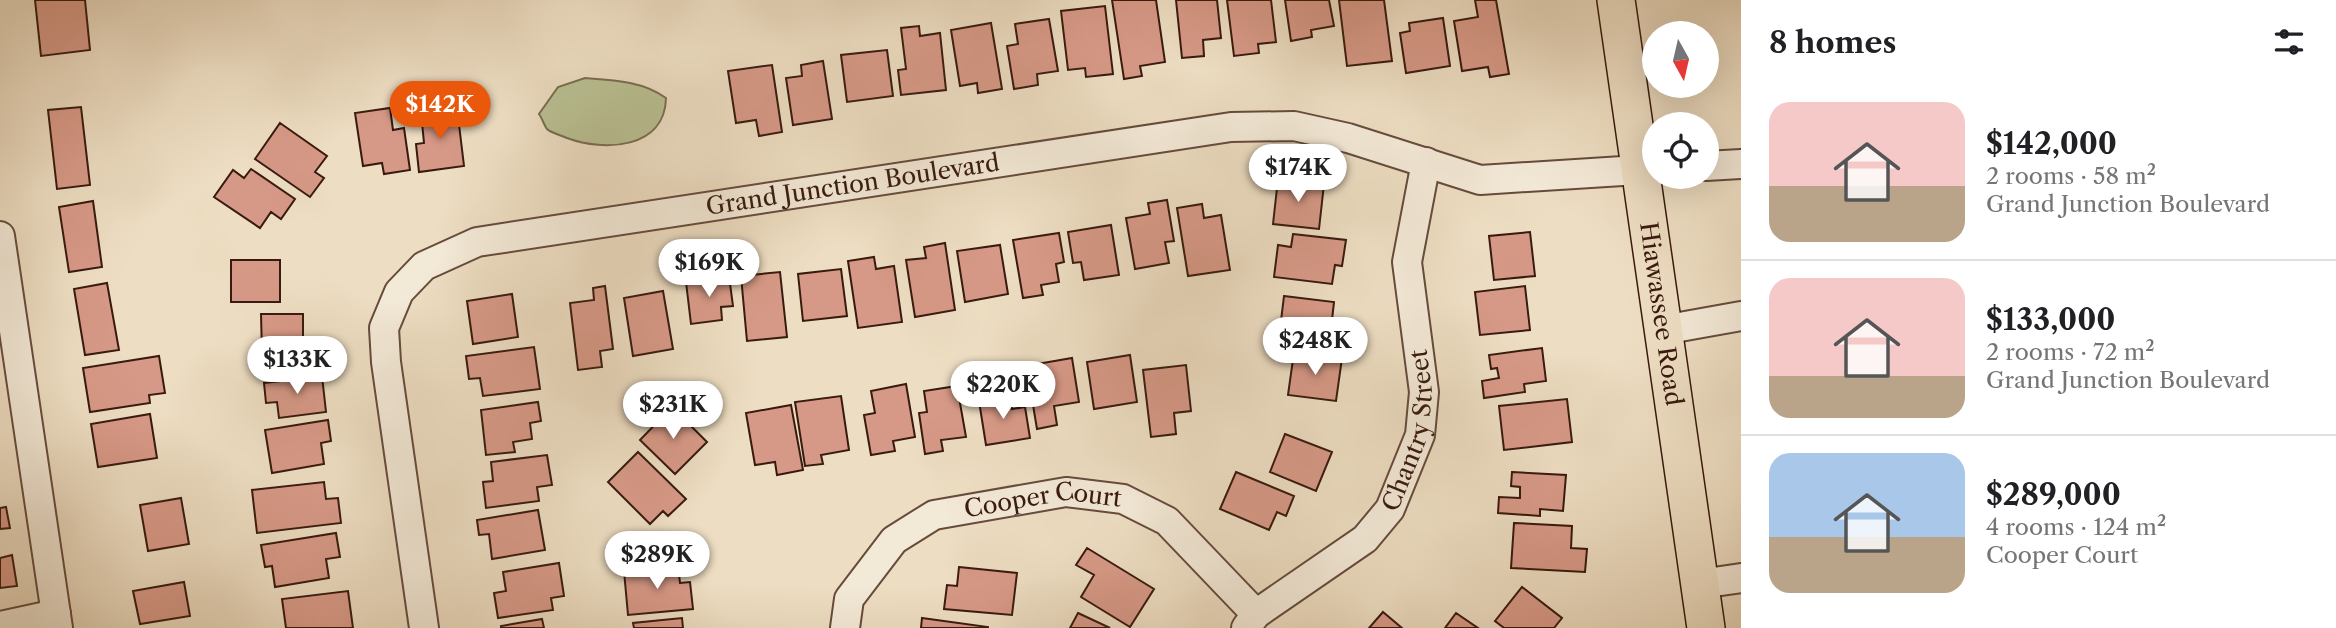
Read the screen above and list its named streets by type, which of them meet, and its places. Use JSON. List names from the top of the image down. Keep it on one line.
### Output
{"streets":{"main road":["Hiawassee Road"],"street":["Grand Junction Boulevard","Chantry Street","Cooper Court"]},"crossings":[["Grand Junction Boulevard","Chantry Street"],["Chantry Street","Cooper Court"]],"north":"bottom","page":{"heading":"8 homes","price":["$142K","$174K","$169K","$248K","$133K","$220K","$231K","$289K"],"list":[{"name":"$142,000","note":"2 rooms · 58 m² · Grand Junction Boulevard"},{"name":"$133,000","note":"2 rooms · 72 m² · Grand Junction Boulevard"},{"name":"$289,000","note":"4 rooms · 124 m² · Cooper Court"}]}}
